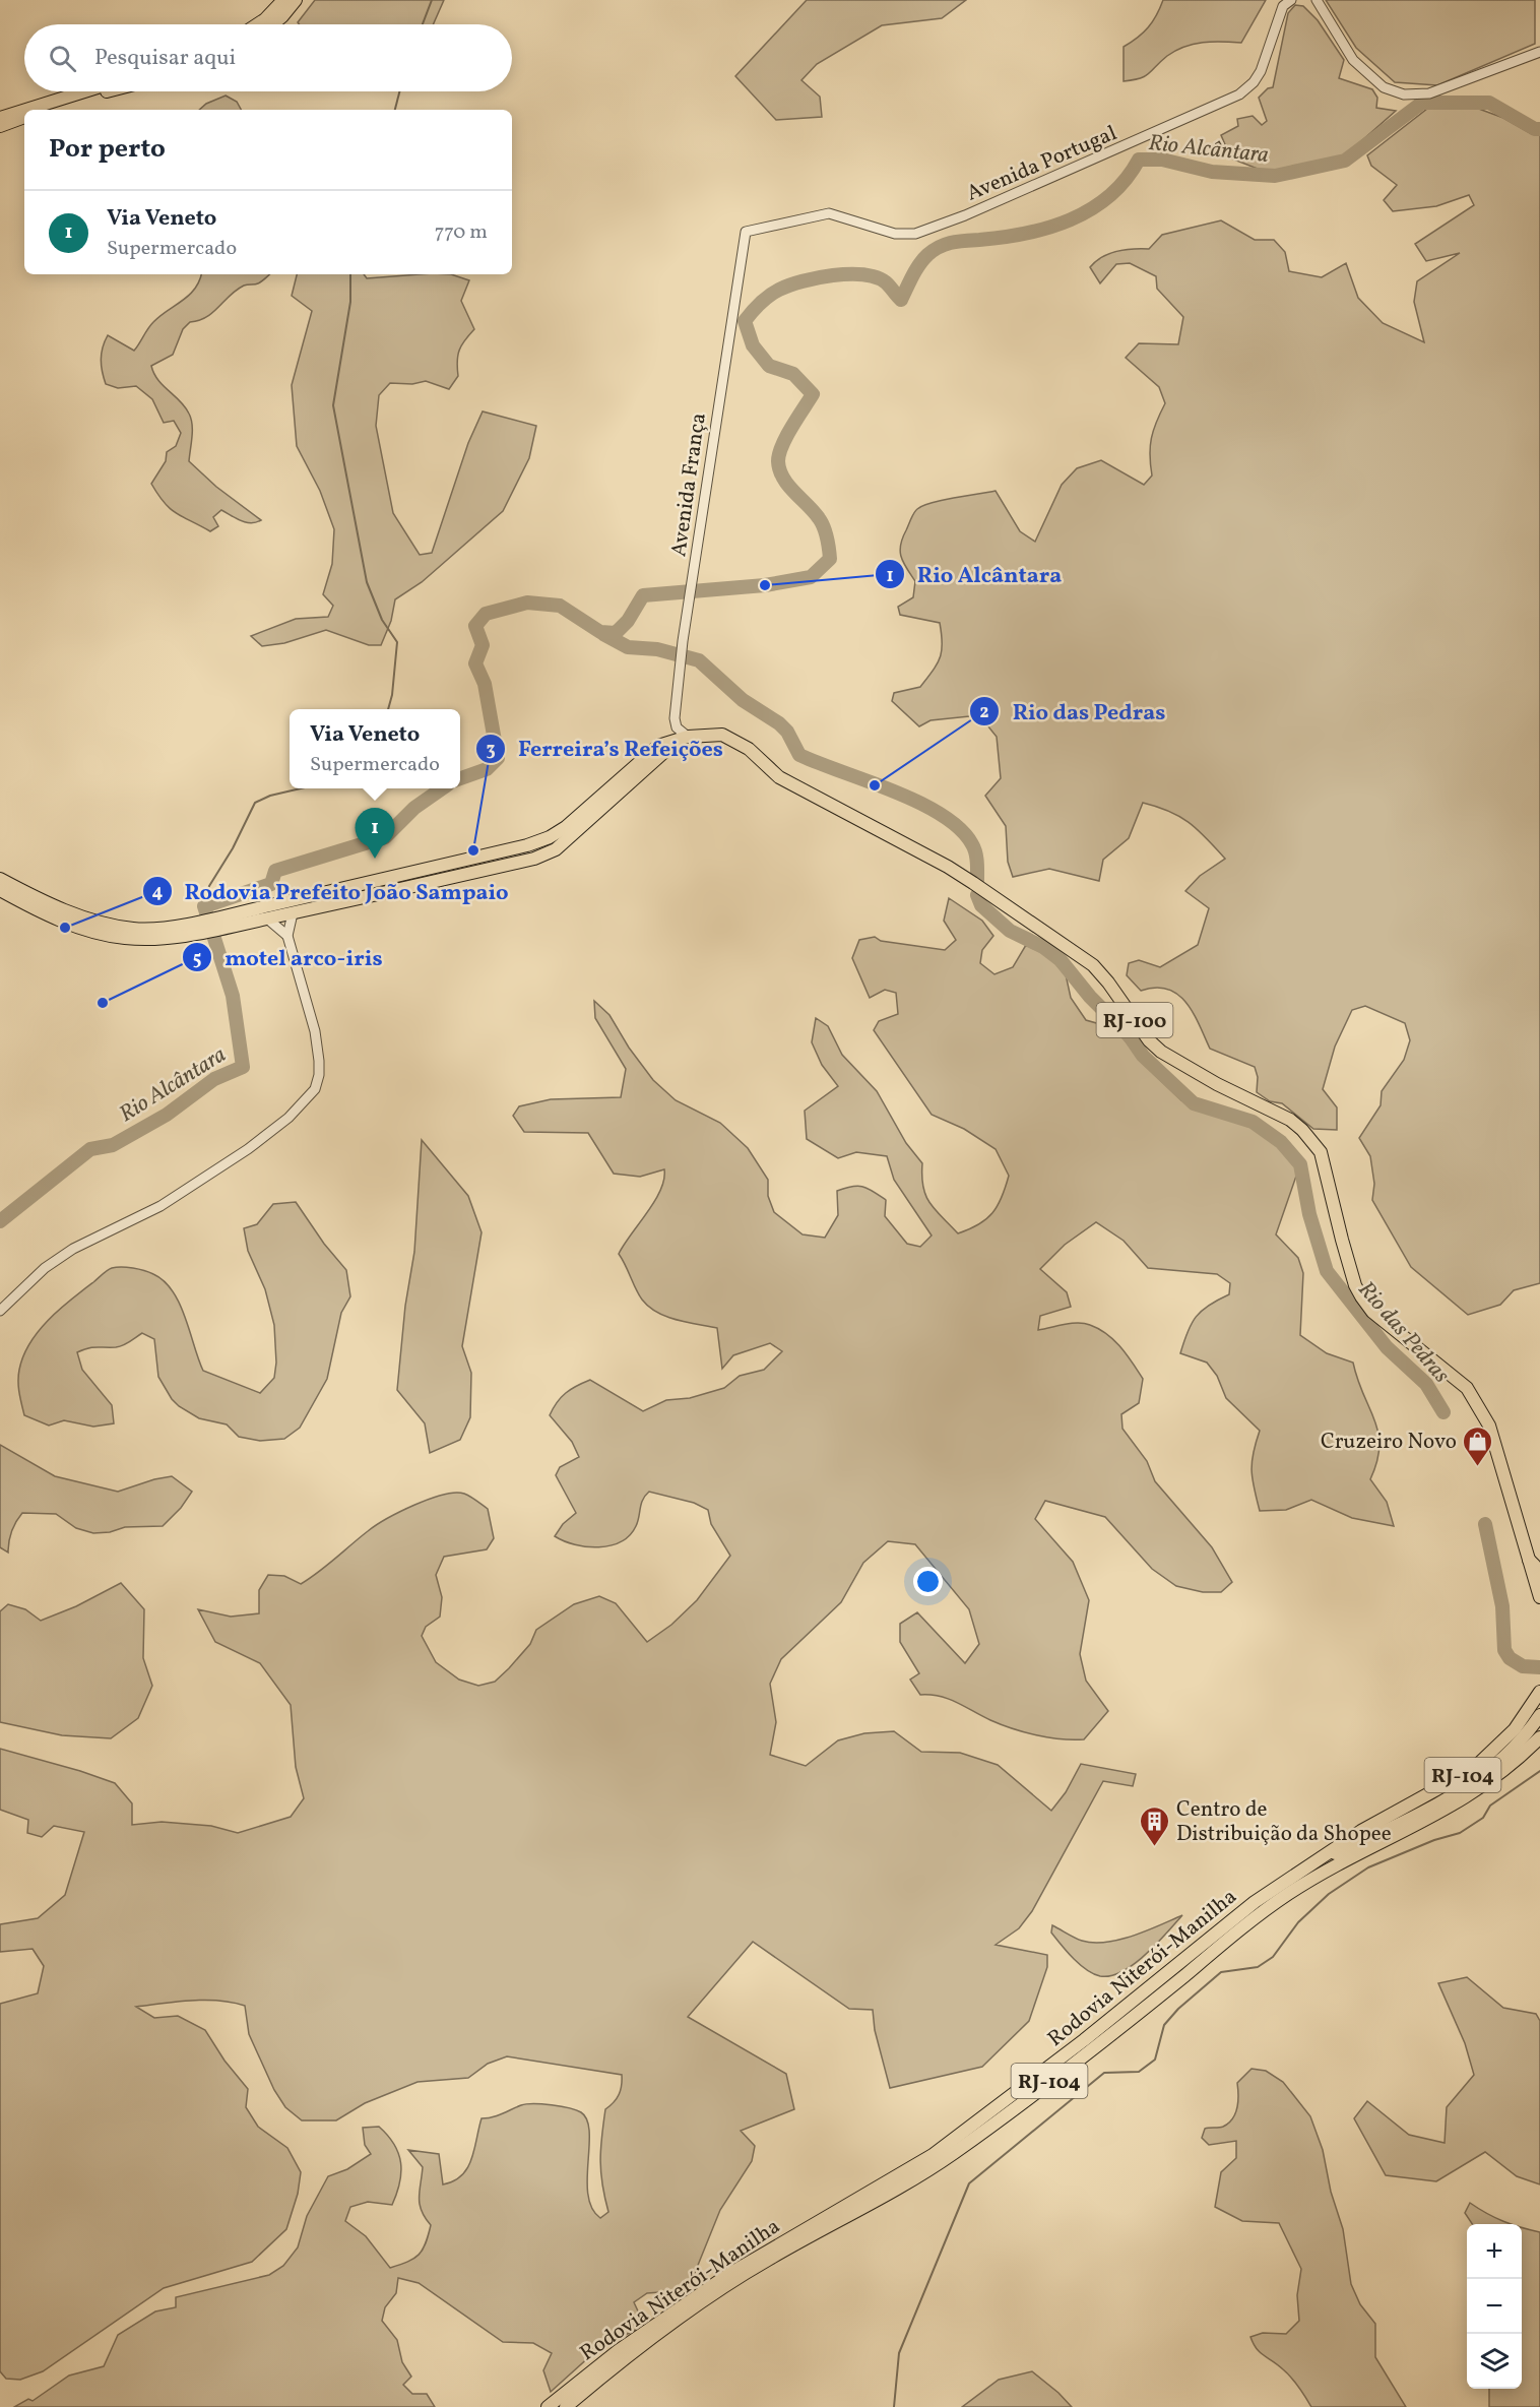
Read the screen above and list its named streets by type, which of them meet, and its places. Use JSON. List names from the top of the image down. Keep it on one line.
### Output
{"streets":{"main road":["RJ-100","RJ-104","Rodovia Niterói-Manilha"],"street":["Avenida Portugal","Avenida França"]},"crossings":[["Avenida Portugal","Avenida França"],["Avenida França","RJ-100"]],"water":["Rio Alcântara","Rio das Pedras"],"places":{"other":["Rio Alcântara","Rio das Pedras","Ferreira’s Refeições","Rodovia Prefeito João Sampaio","motel arco-iris"],"shop":["Cruzeiro Novo"],"building":["Centro de Distribuição da Shopee"]},"page":{"search":"Pesquisar aqui","heading":"Por perto","list":[{"mark":"1","name":"Via Veneto","note":"Supermercado","value":"770 m"}],"popup":["Via Veneto","Supermercado"],"pins":"1","map_buttons":["+","−"]}}
